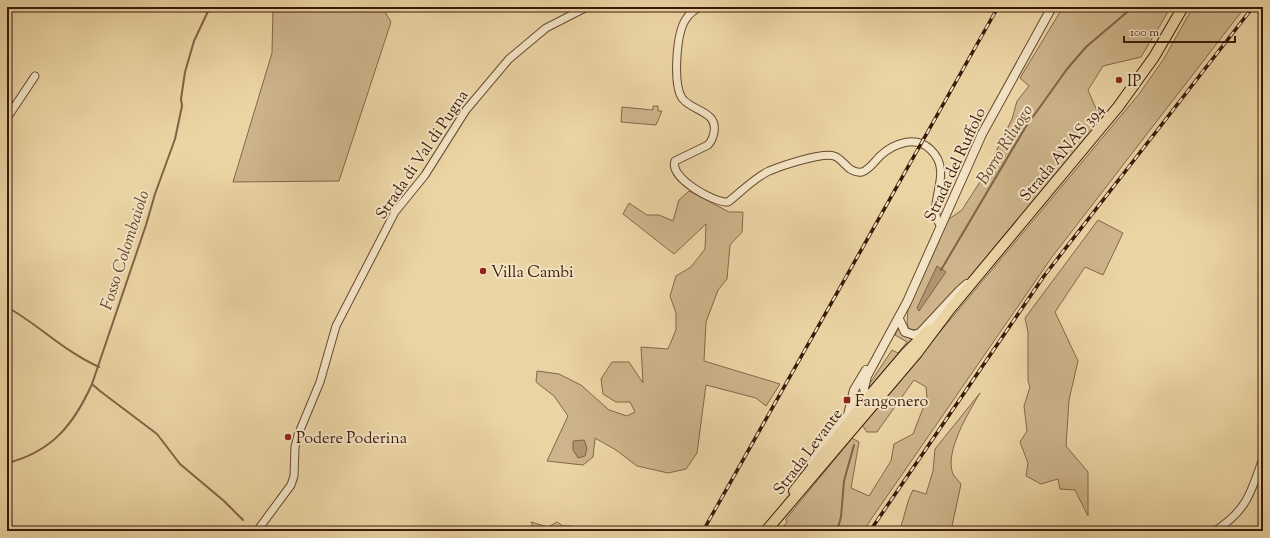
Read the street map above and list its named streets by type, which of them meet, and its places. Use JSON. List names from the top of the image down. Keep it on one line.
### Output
{"streets":{"main road":["Strada ANAS 394","Strada Levante"],"street":["Strada di Val di Pugna","Strada del Ruffolo"]},"crossings":[["Strada ANAS 394","Strada del Ruffolo"],["Strada ANAS 394","Strada Levante"],["Strada del Ruffolo","Strada Levante"]],"water":["Borro Riluogo","Fosso Colombaiolo"],"places":{"other":["IP","Villa Cambi","Podere Poderina"],"transit":["Fangonero"]},"scale_bar":"100 m"}
